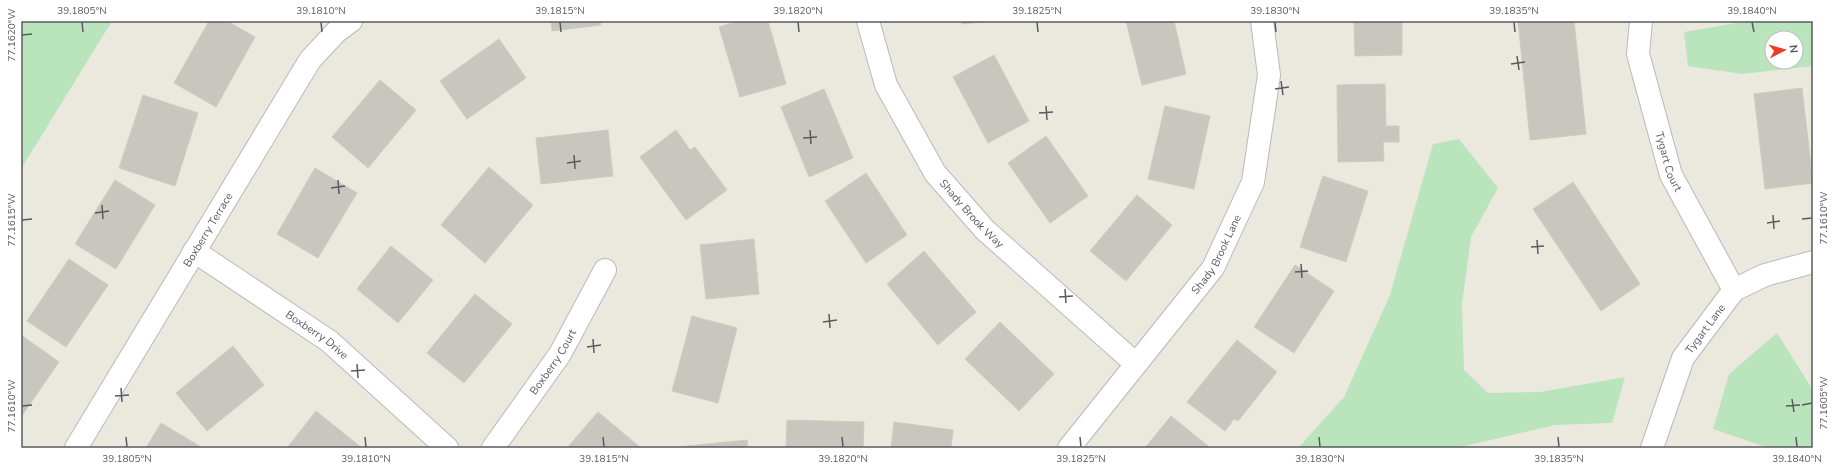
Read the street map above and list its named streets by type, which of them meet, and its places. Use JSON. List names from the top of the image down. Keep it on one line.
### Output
{"streets":{"street":["Tygart Court","Shady Brook Way","Boxberry Terrace","Shady Brook Lane","Tygart Lane","Boxberry Drive","Boxberry Court"]},"crossings":[["Tygart Court","Tygart Lane"],["Shady Brook Way","Shady Brook Lane"],["Boxberry Terrace","Boxberry Drive"]],"north":"right","coordinates":["39.1805°N","39.1810°N","39.1815°N","39.1820°N","39.1825°N","39.1830°N","39.1835°N","39.1840°N","77.1620°W","77.1610°W","77.1615°W","77.1605°W"]}
